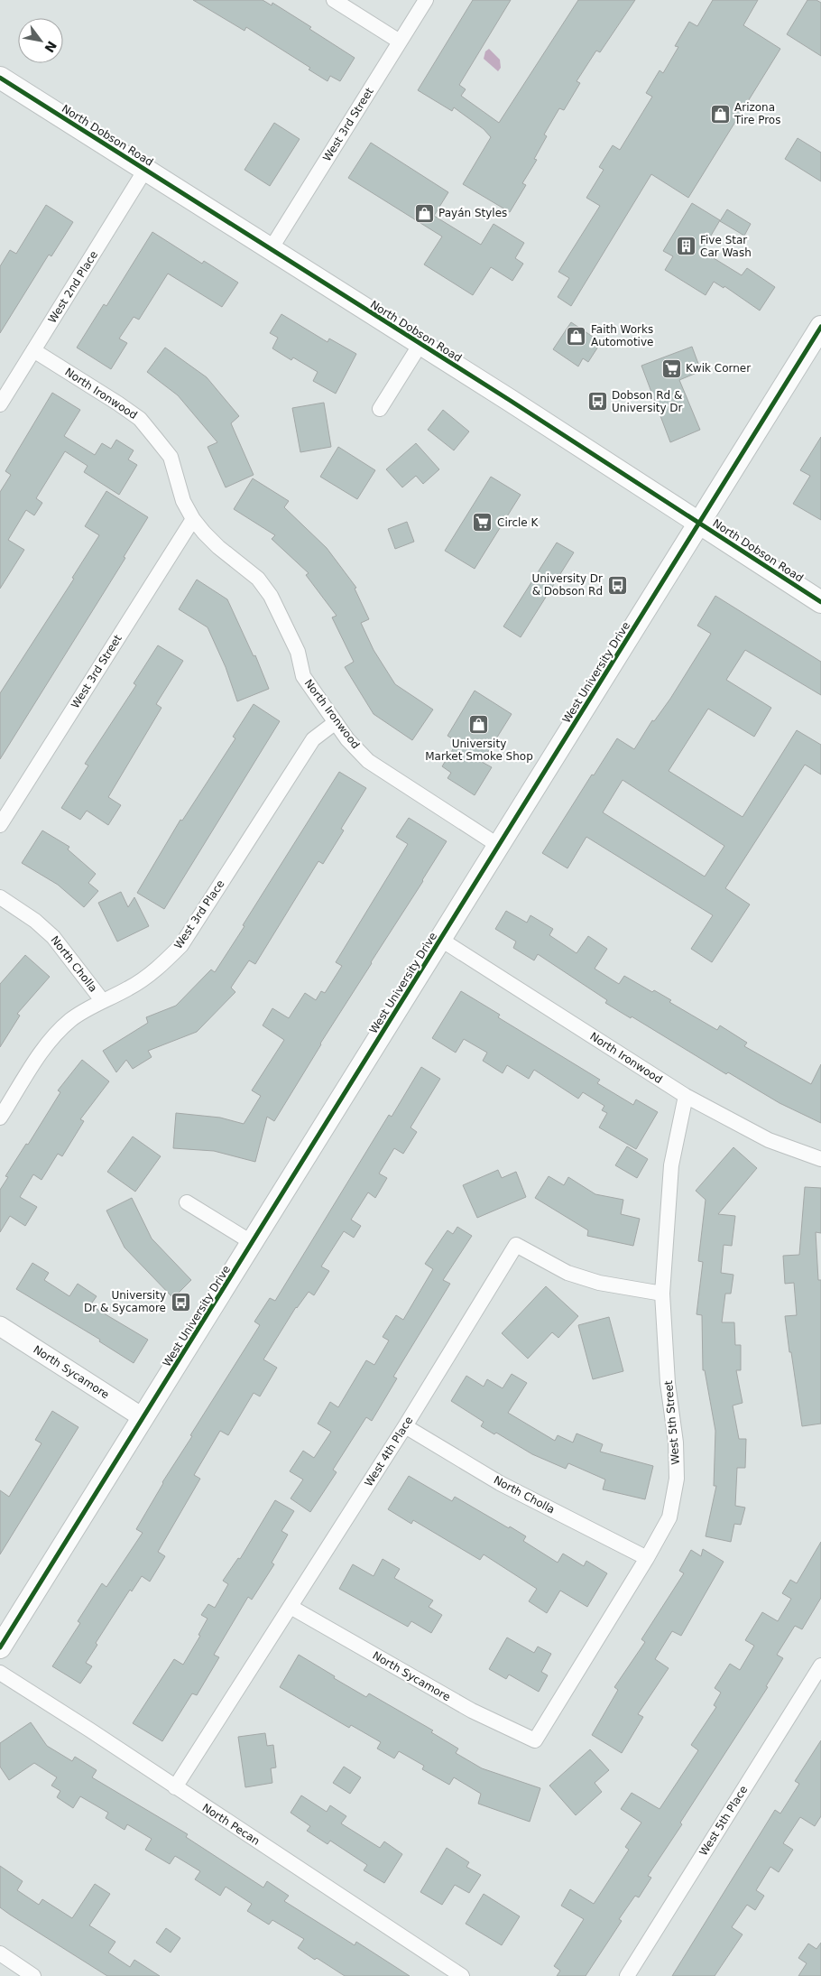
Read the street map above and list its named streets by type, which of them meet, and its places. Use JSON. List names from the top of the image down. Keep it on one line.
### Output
{"streets":{"main road":["North Dobson Road","West University Drive"],"street":["West 3rd Street","West 2nd Place","North Ironwood","West 3rd Place","North Cholla","North Sycamore","West 5th Street","West 4th Place","West 5th Place","North Pecan"]},"crossings":[["West 3rd Street","North Dobson Road"],["West 3rd Street","North Ironwood"],["North Dobson Road","West 2nd Place"],["North Dobson Road","West University Drive"],["West 2nd Place","North Ironwood"],["North Ironwood","West University Drive"],["North Ironwood","West 3rd Place"],["North Ironwood","West 5th Street"],["West University Drive","North Sycamore"],["West 3rd Place","North Cholla"],["North Cholla","West 5th Street"],["North Cholla","West 4th Place"],["North Sycamore","West 5th Street"],["North Sycamore","West 4th Place"],["West 5th Street","West 4th Place"],["West 4th Place","North Pecan"]],"places":{"shop":["Arizona Tire Pros","Payán Styles","Faith Works Automotive","University Market Smoke Shop"],"building":["Five Star Car Wash"],"supermarket":["Kwik Corner","Circle K"],"bus stop":["Dobson Rd & University Dr","University Dr & Dobson Rd","University Dr & Sycamore"]},"north":"bottom right"}
